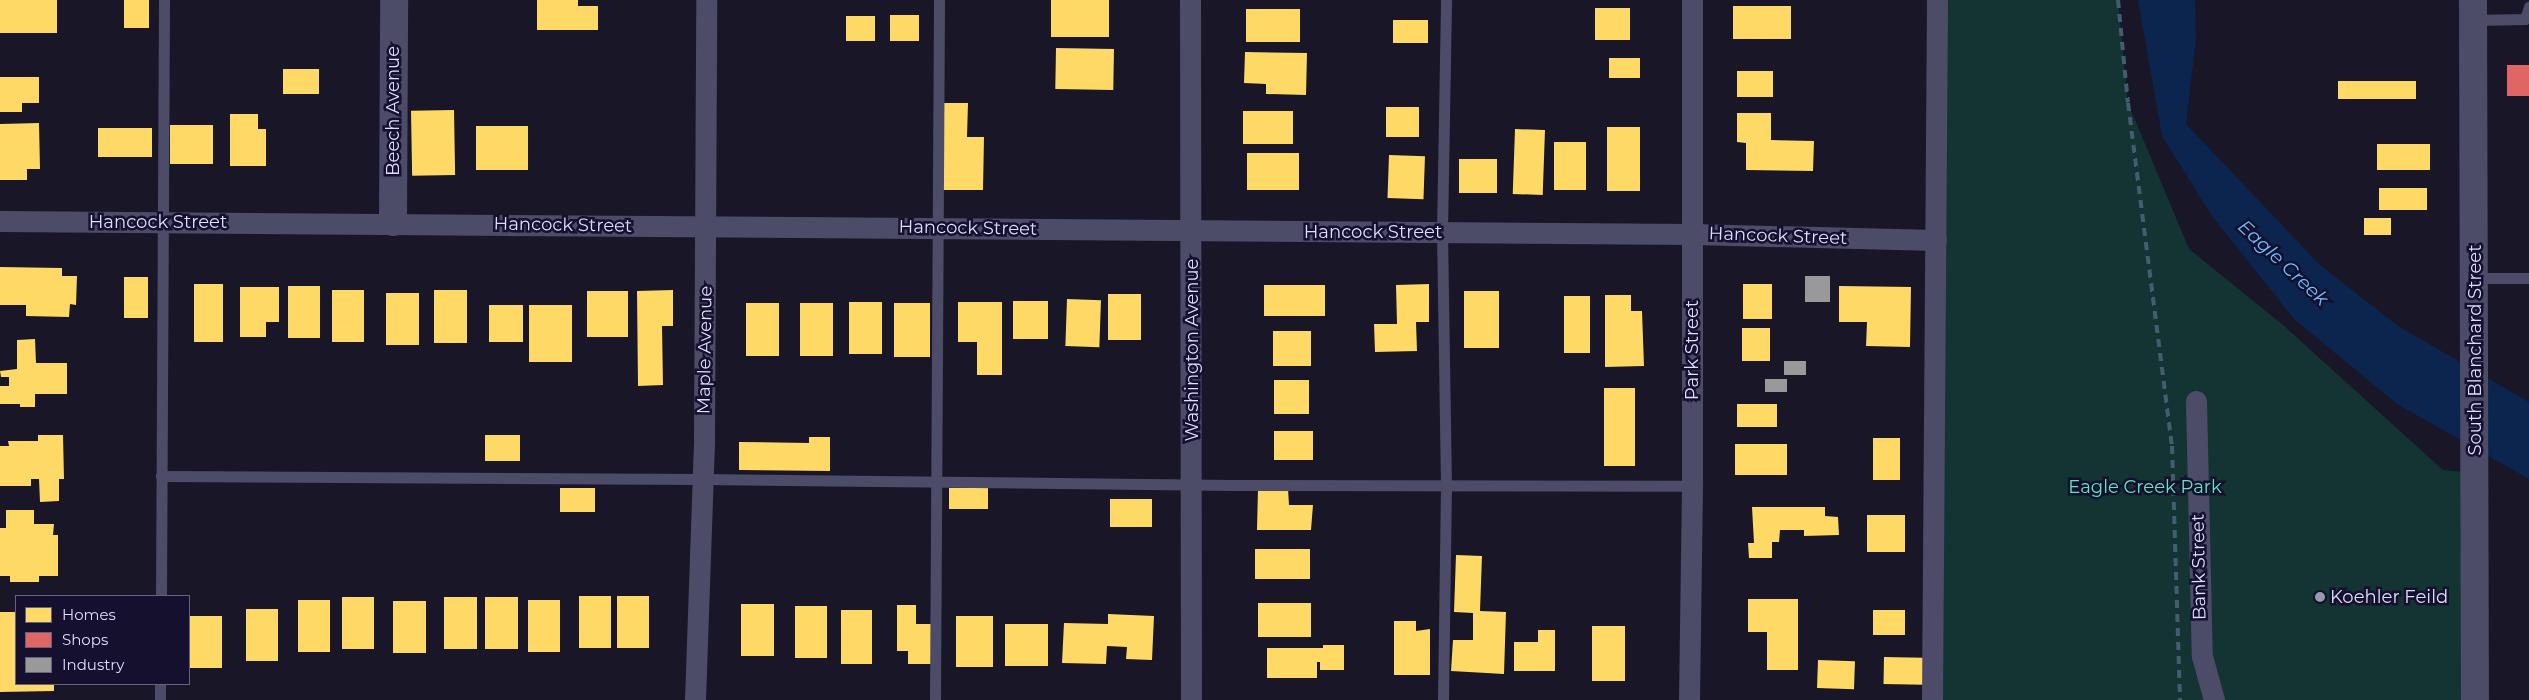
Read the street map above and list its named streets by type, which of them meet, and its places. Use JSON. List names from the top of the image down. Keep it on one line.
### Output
{"streets":{"street":["Beech Avenue","Hancock Street","Maple Avenue","Washington Avenue","Park Street","South Blanchard Street","Bank Street"]},"crossings":[["Beech Avenue","Hancock Street"],["Hancock Street","Maple Avenue"],["Hancock Street","Washington Avenue"],["Hancock Street","Park Street"]],"water":["Eagle Creek"],"parks":["Eagle Creek Park"],"places":["Koehler Feild"],"legend":["Homes","Shops","Industry"]}
